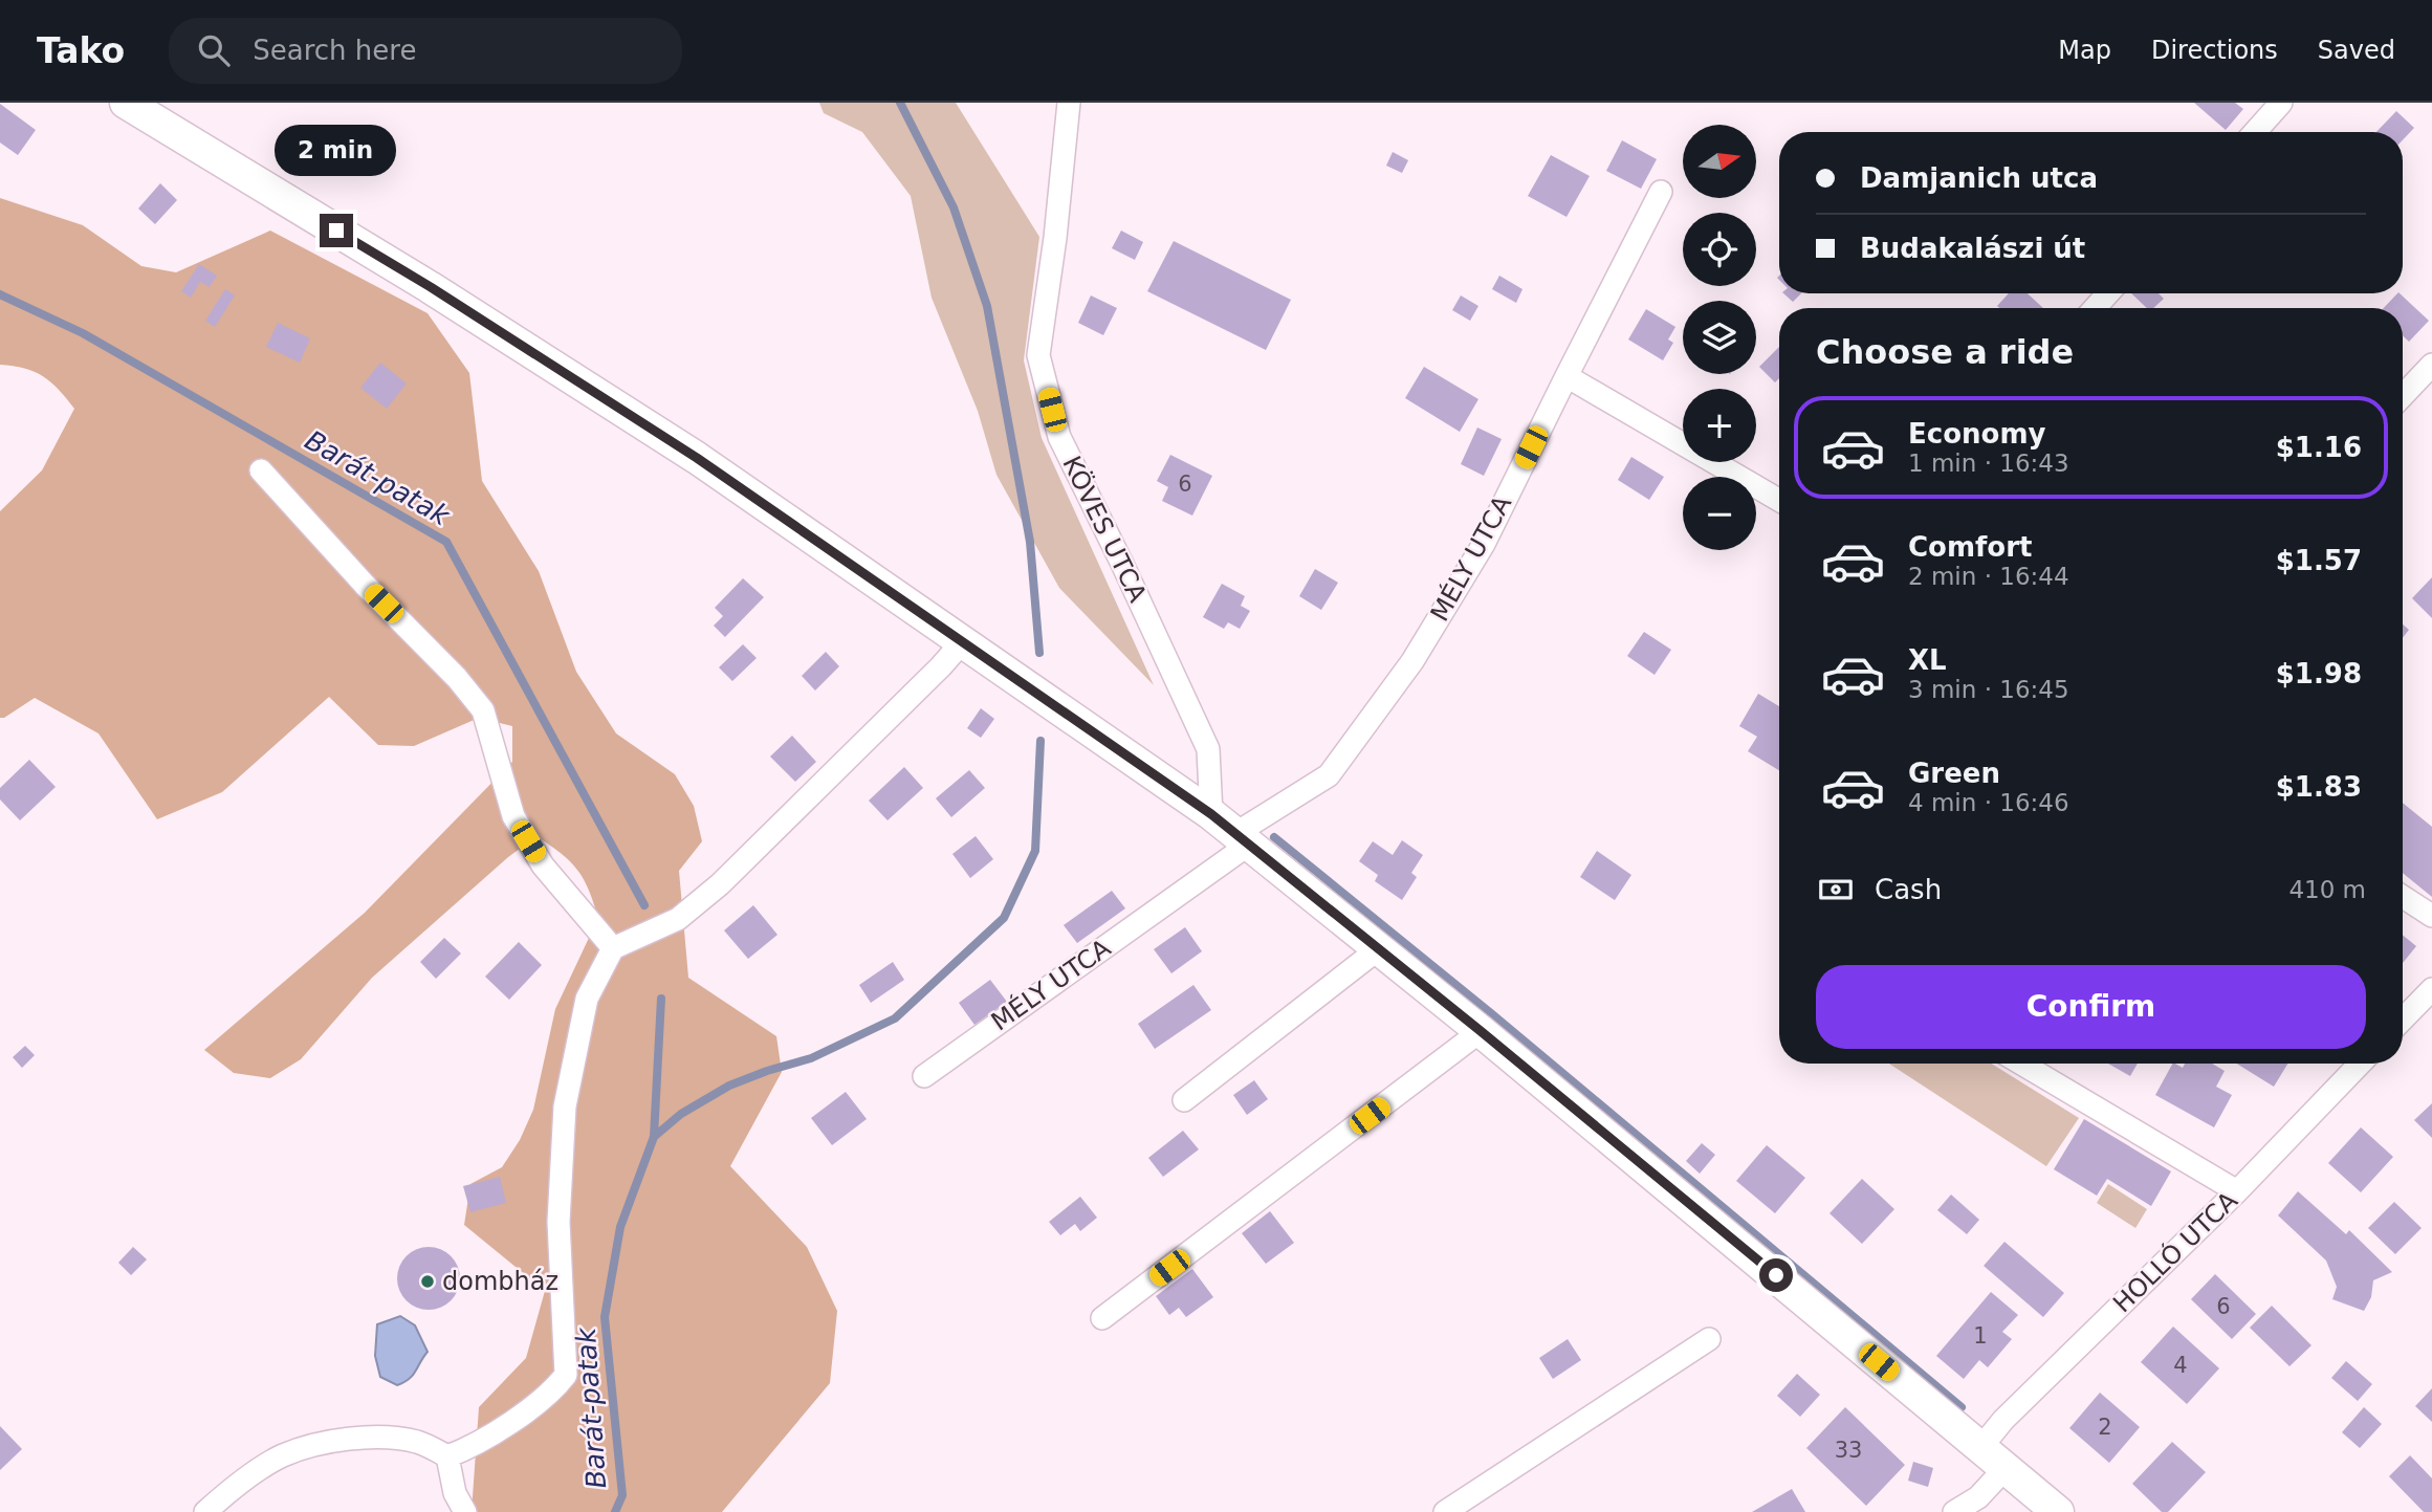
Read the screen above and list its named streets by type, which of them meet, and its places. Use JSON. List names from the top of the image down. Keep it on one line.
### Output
{"streets":{"street":["KÖVES UTCA","MÉLY UTCA","HOLLÓ UTCA"]},"water":["Barát-patak"],"places":["dombház"],"house_numbers":["6","6","1","4","2","33"],"north":"right","page":{"header":"Tako","search":"Search here","nav":["Map","Directions","Saved"],"map_buttons":["+","−"],"bubble":"2 min","banner":["Damjanich utca","Budakalászi út"],"heading":"Choose a ride","list":[{"name":"Economy","note":"1 min · 16:43","value":"$1.16"},{"name":"Comfort","note":"2 min · 16:44","value":"$1.57"},{"name":"XL","note":"3 min · 16:45","value":"$1.98"},{"name":"Green","note":"4 min · 16:46","value":"$1.83"}],"pay":["Cash","410 m"],"buttons":"Confirm"}}
